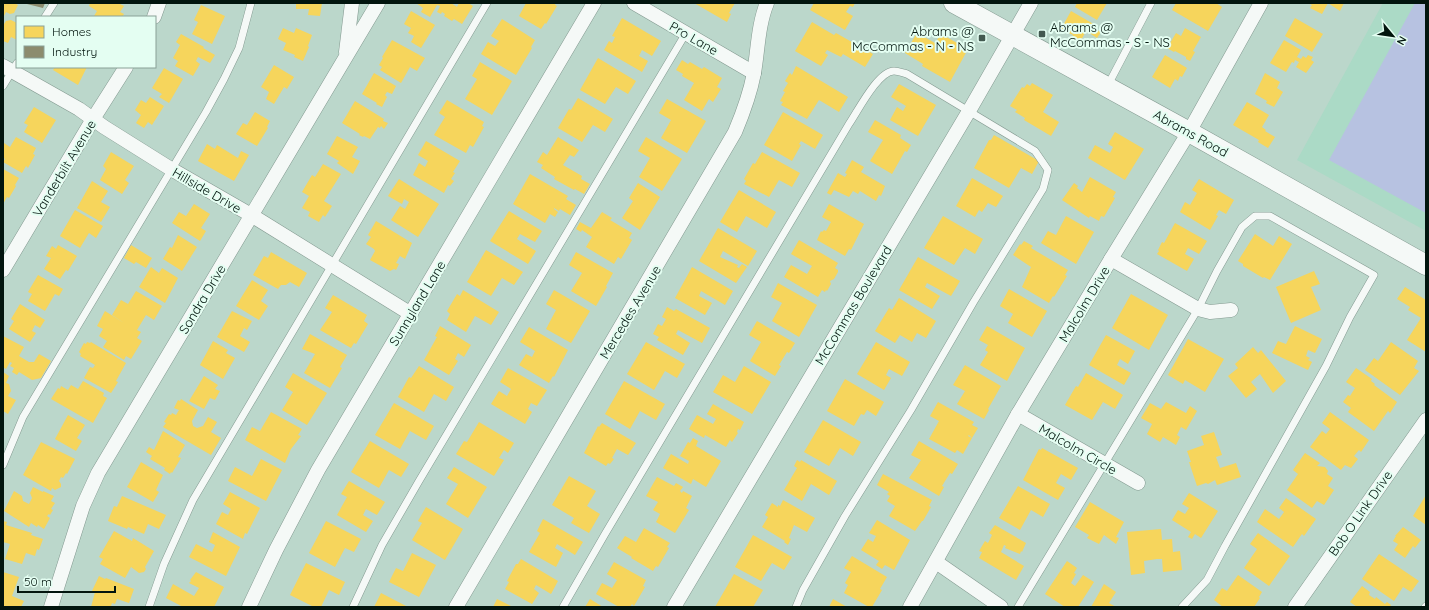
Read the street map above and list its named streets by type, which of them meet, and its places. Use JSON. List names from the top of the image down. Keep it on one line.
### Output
{"streets":{"main road":["Abrams Road"],"street":["Pro Lane","Vanderbilt Avenue","Hillside Drive","Sondra Drive","Sunnyland Lane","Malcolm Drive","McCommas Boulevard","Mercedes Avenue","Malcolm Circle","Bob O Link Drive"]},"crossings":[["Pro Lane","Mercedes Avenue"],["Abrams Road","Malcolm Drive"],["Abrams Road","McCommas Boulevard"],["Vanderbilt Avenue","Hillside Drive"],["Hillside Drive","Sondra Drive"],["Hillside Drive","Sunnyland Lane"],["Malcolm Drive","Malcolm Circle"]],"places":{"transit":["Abrams @ McCommas - S - NS","Abrams @ McCommas - N - NS"]},"legend":["Homes","Industry"],"scale_bar":"50 m","north":"bottom right"}
